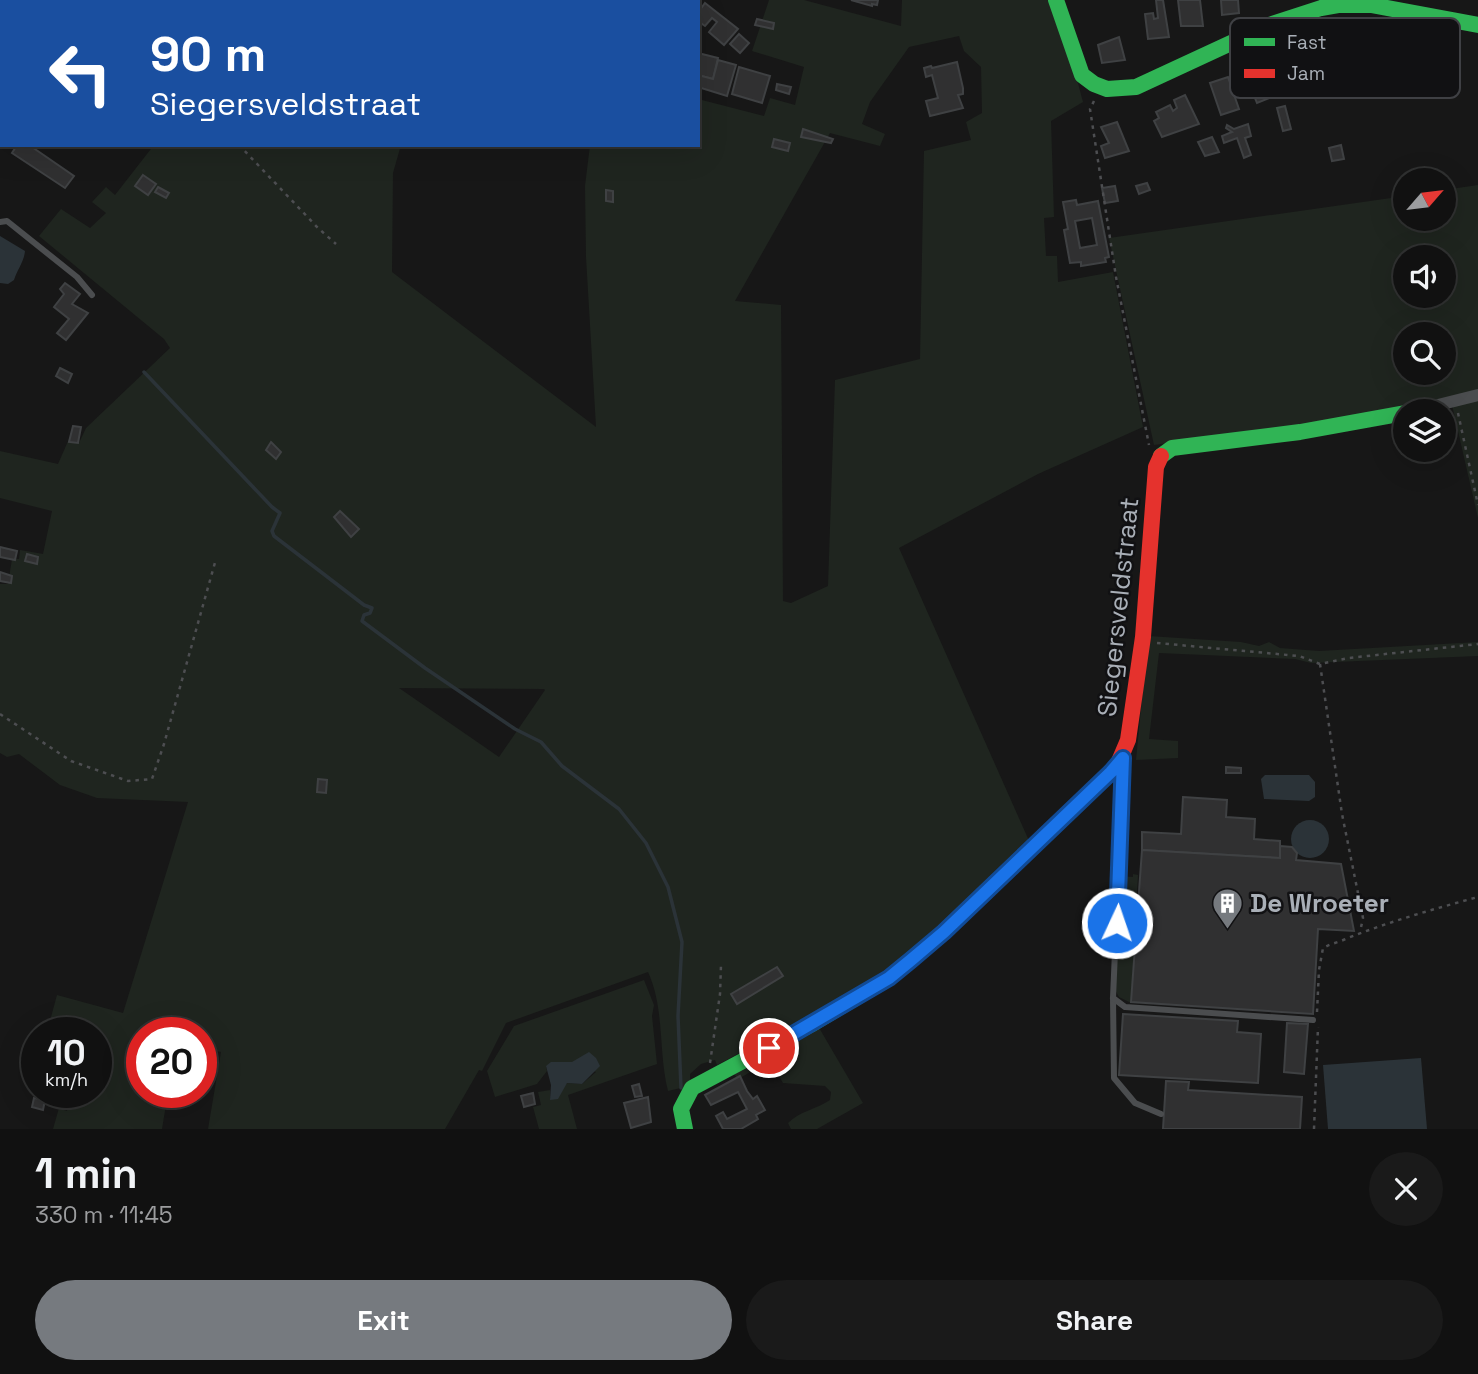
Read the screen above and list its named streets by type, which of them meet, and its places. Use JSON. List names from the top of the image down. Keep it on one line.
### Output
{"streets":{"street":["Siegersveldstraat"]},"places":{"building":["De Wroeter"]},"legend":["Fast","Jam"],"north":"top right","page":{"turn":["90 m","Siegersveldstraat"],"speed":"10 km/h","limit":"20","heading":["1 min","330 m · 11:45"],"buttons":["Exit","Share"]}}
